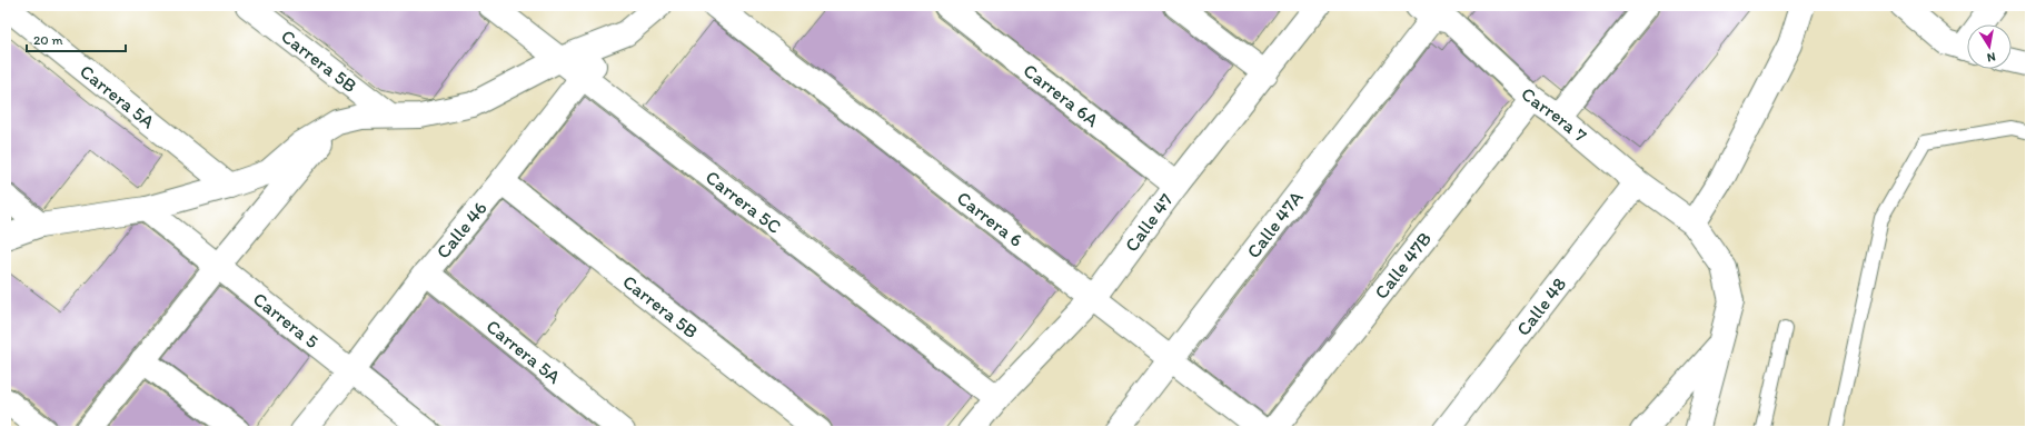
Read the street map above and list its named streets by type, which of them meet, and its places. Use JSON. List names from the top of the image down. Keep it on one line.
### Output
{"streets":{"street":["Carrera 5B","Carrera 6A","Carrera 5A","Carrera 7","Carrera 5C","Carrera 6","Calle 47","Calle 47A","Calle 46","Calle 47B","Calle 48","Carrera 5"]},"crossings":[["Carrera 5B","Calle 46"],["Carrera 6A","Calle 47"],["Carrera 5A","Calle 46"],["Carrera 7","Calle 47A"],["Carrera 7","Calle 47B"],["Carrera 7","Calle 48"],["Carrera 5C","Calle 47"],["Carrera 5C","Calle 46"],["Carrera 6","Calle 47"],["Carrera 6","Calle 47A"],["Calle 46","Carrera 5"]],"scale_bar":"20 m","north":"bottom"}
